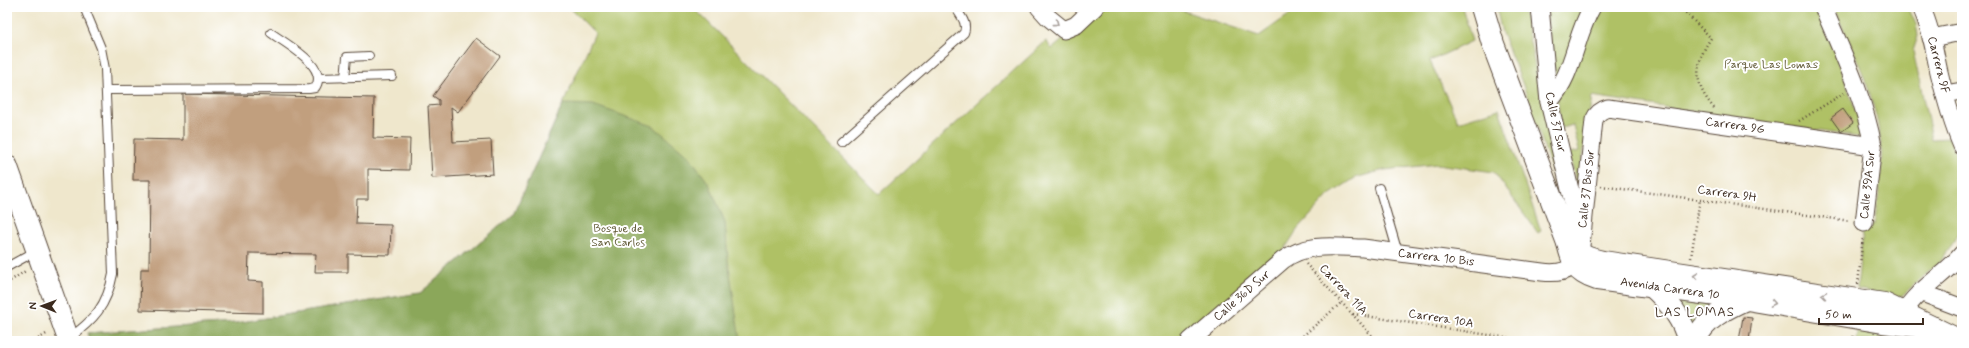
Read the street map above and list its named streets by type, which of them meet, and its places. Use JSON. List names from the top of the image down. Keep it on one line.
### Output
{"streets":{"main road":["Avenida Carrera 10"],"street":["Carrera 9F","Calle 37 Sur","Carrera 9G","Calle 39A Sur","Calle 37 Bis Sur","Carrera 10 Bis","Calle 36D Sur"],"path":["Carrera 9H","Carrera 11A","Carrera 10A"]},"crossings":[["Calle 37 Sur","Calle 37 Bis Sur"],["Calle 37 Sur","Carrera 10 Bis"],["Calle 37 Sur","Avenida Carrera 10"],["Carrera 9G","Calle 39A Sur"],["Carrera 9G","Calle 37 Bis Sur"],["Calle 39A Sur","Carrera 9H"],["Calle 39A Sur","Avenida Carrera 10"],["Calle 37 Bis Sur","Carrera 9H"],["Calle 37 Bis Sur","Carrera 10 Bis"],["Calle 37 Bis Sur","Avenida Carrera 10"],["Carrera 10 Bis","Avenida Carrera 10"],["Carrera 10 Bis","Carrera 11A"],["Carrera 10 Bis","Calle 36D Sur"],["Carrera 11A","Calle 36D Sur"],["Carrera 11A","Carrera 10A"]],"districts":["LAS LOMAS"],"parks":["Parque Las Lomas","Bosque de San Carlos"],"scale_bar":"50 m","north":"left"}
